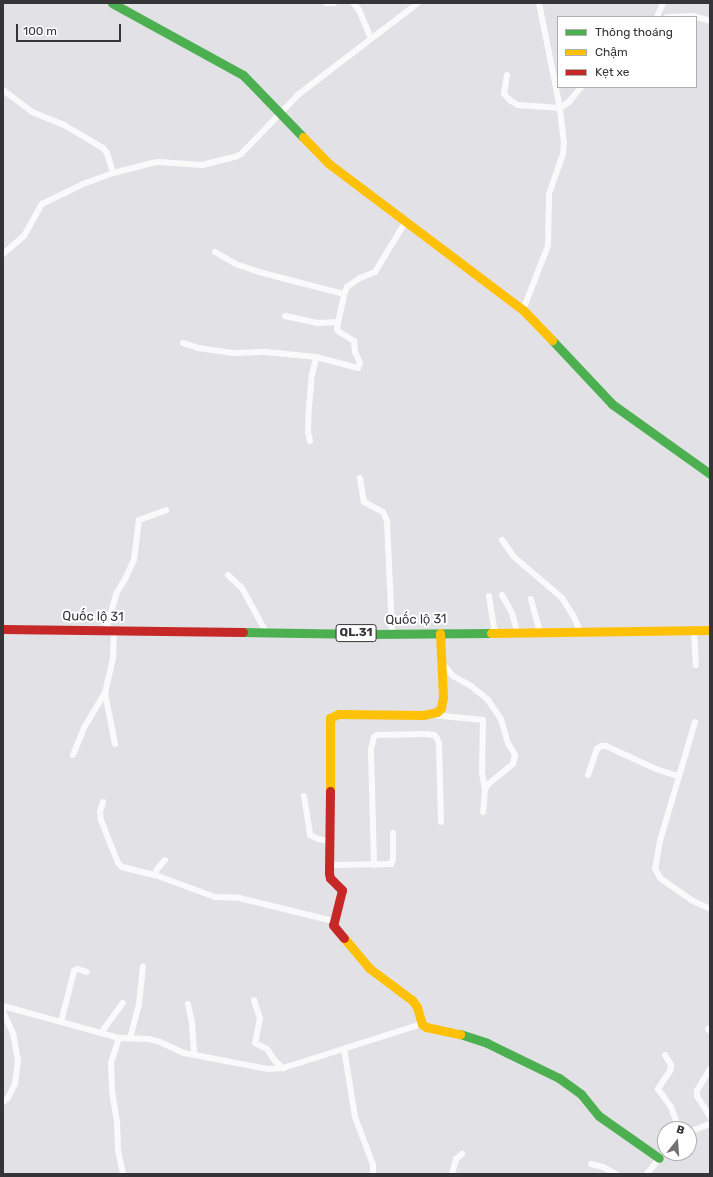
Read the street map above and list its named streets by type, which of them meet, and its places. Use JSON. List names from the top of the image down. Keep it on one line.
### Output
{"streets":{"main road":["Quốc lộ 31","QL.31"]},"legend":["Thông thoáng","Chậm","Kẹt xe"],"scale_bar":"100 m","north":"top"}
